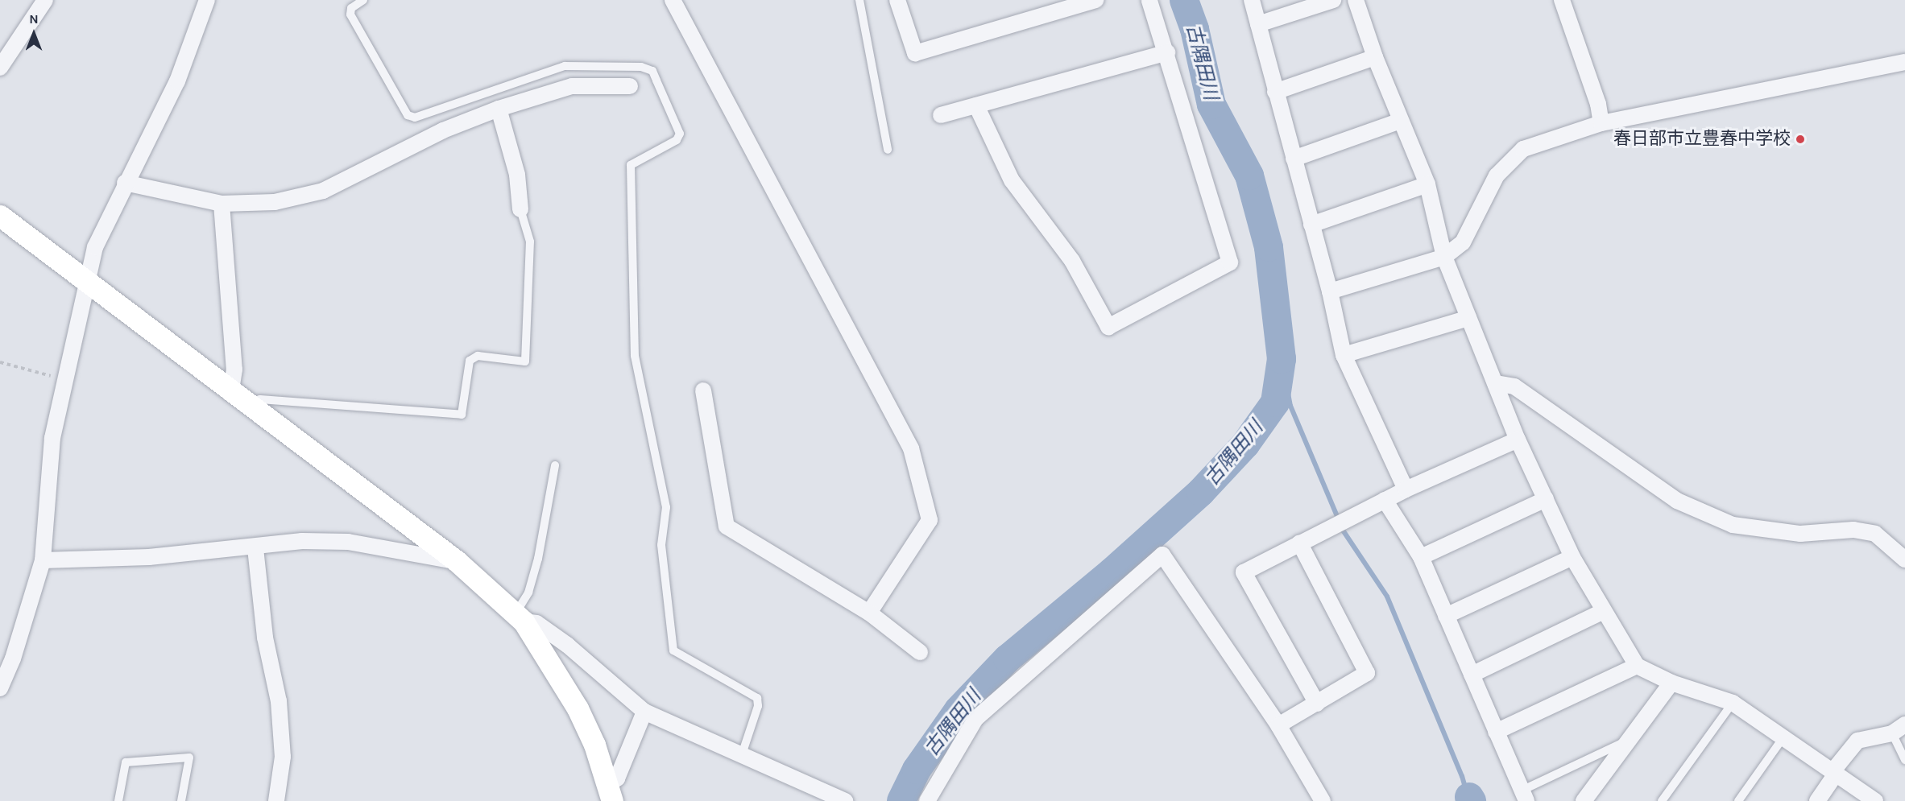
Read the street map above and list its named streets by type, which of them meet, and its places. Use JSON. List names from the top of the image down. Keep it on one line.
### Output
{"water":["古隅田川"],"places":["春日部市立豊春中学校"],"north":"top"}
